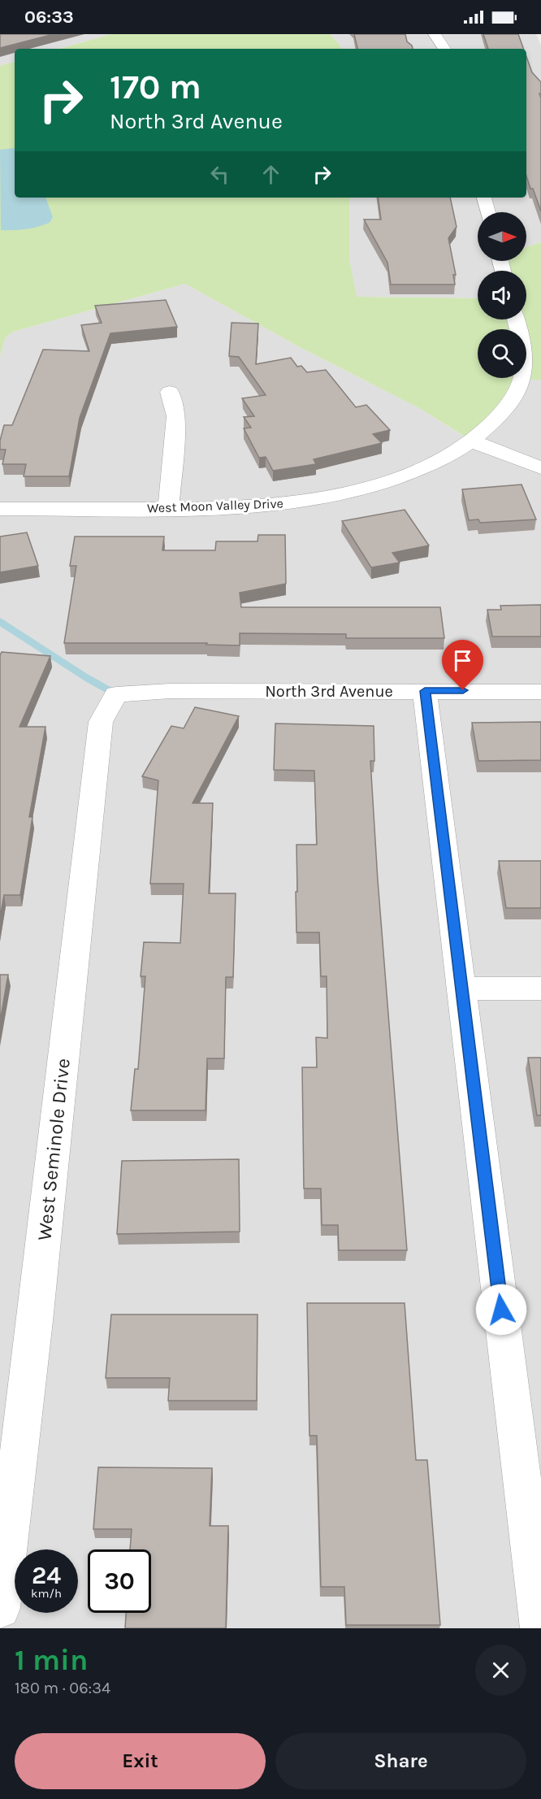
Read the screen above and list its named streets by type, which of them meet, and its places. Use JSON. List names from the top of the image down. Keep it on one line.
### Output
{"streets":{"street":["West Moon Valley Drive","North 3rd Avenue","West Seminole Drive"]},"crossings":[["North 3rd Avenue","West Seminole Drive"]],"north":"right","page":{"status":"06:33","turn":["170 m","North 3rd Avenue"],"speed":"24 km/h","limit":"30","heading":["1 min","180 m · 06:34"],"buttons":["Exit","Share"]}}
